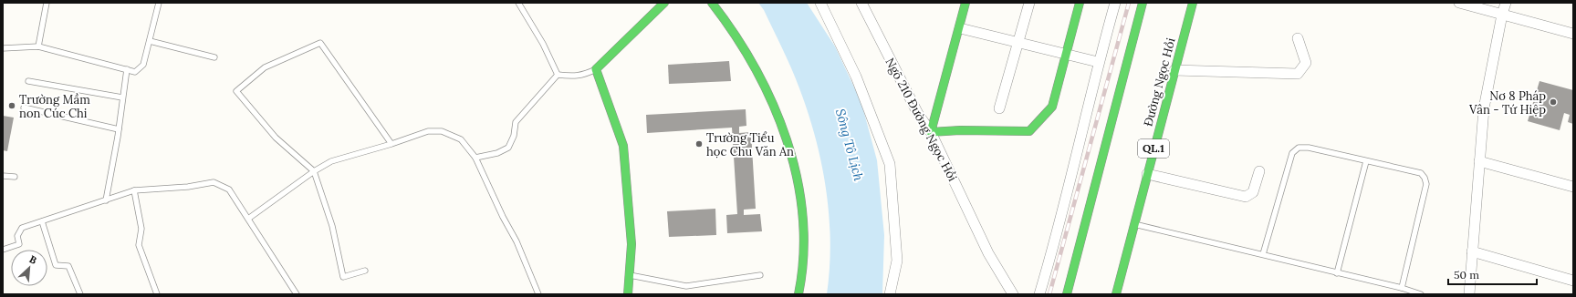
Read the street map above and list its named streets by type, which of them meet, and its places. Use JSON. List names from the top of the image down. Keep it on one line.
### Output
{"streets":{"main road":["Đường Ngọc Hồi","QL.1"],"street":["Ngõ 210 Đường Ngọc Hồi"]},"water":["Sông Tô Lịch"],"places":["Nơ 8 Pháp Vân - Tứ Hiệp","Trường Mầm non Cúc Chi","Trường Tiểu học Chu Văn An"],"scale_bar":"50 m","north":"top right"}
